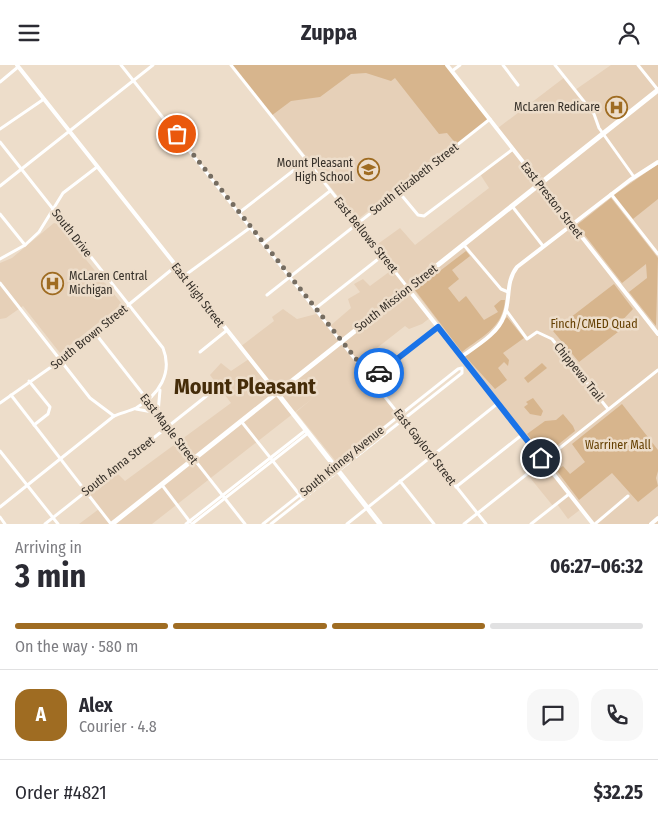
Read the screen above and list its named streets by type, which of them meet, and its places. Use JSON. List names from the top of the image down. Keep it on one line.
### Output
{"streets":{"main road":["East High Street","South Mission Street"],"street":["South Elizabeth Street","East Preston Street","South Drive","East Bellows Street","South Brown Street","Chippewa Trail","East Maple Street","East Gaylord Street","South Kinney Avenue","South Anna Street"]},"crossings":[["South Elizabeth Street","East Preston Street"],["South Elizabeth Street","East Bellows Street"],["South Elizabeth Street","East Gaylord Street"],["East Preston Street","South Mission Street"],["South Drive","South Brown Street"],["South Drive","East Maple Street"],["East Bellows Street","South Mission Street"],["East High Street","South Mission Street"],["East High Street","South Brown Street"],["East High Street","South Kinney Avenue"],["South Mission Street","East Maple Street"],["South Mission Street","East Gaylord Street"],["South Brown Street","East Maple Street"],["East Maple Street","South Anna Street"],["East Gaylord Street","South Kinney Avenue"]],"districts":["Mount Pleasant"],"parks":["Finch/CMED Quad","Warriner Mall"],"places":{"hospital":["McLaren Redicare","McLaren Central Michigan"],"school or university":["Mount Pleasant High School"]},"page":{"header":"Zuppa","heading":["3 min","Arriving in","06:27–06:32"],"panel":["Alex","Courier · 4.8","Order #4821","$32.25"],"bar":"On the way · 580 m","round":"A"}}
